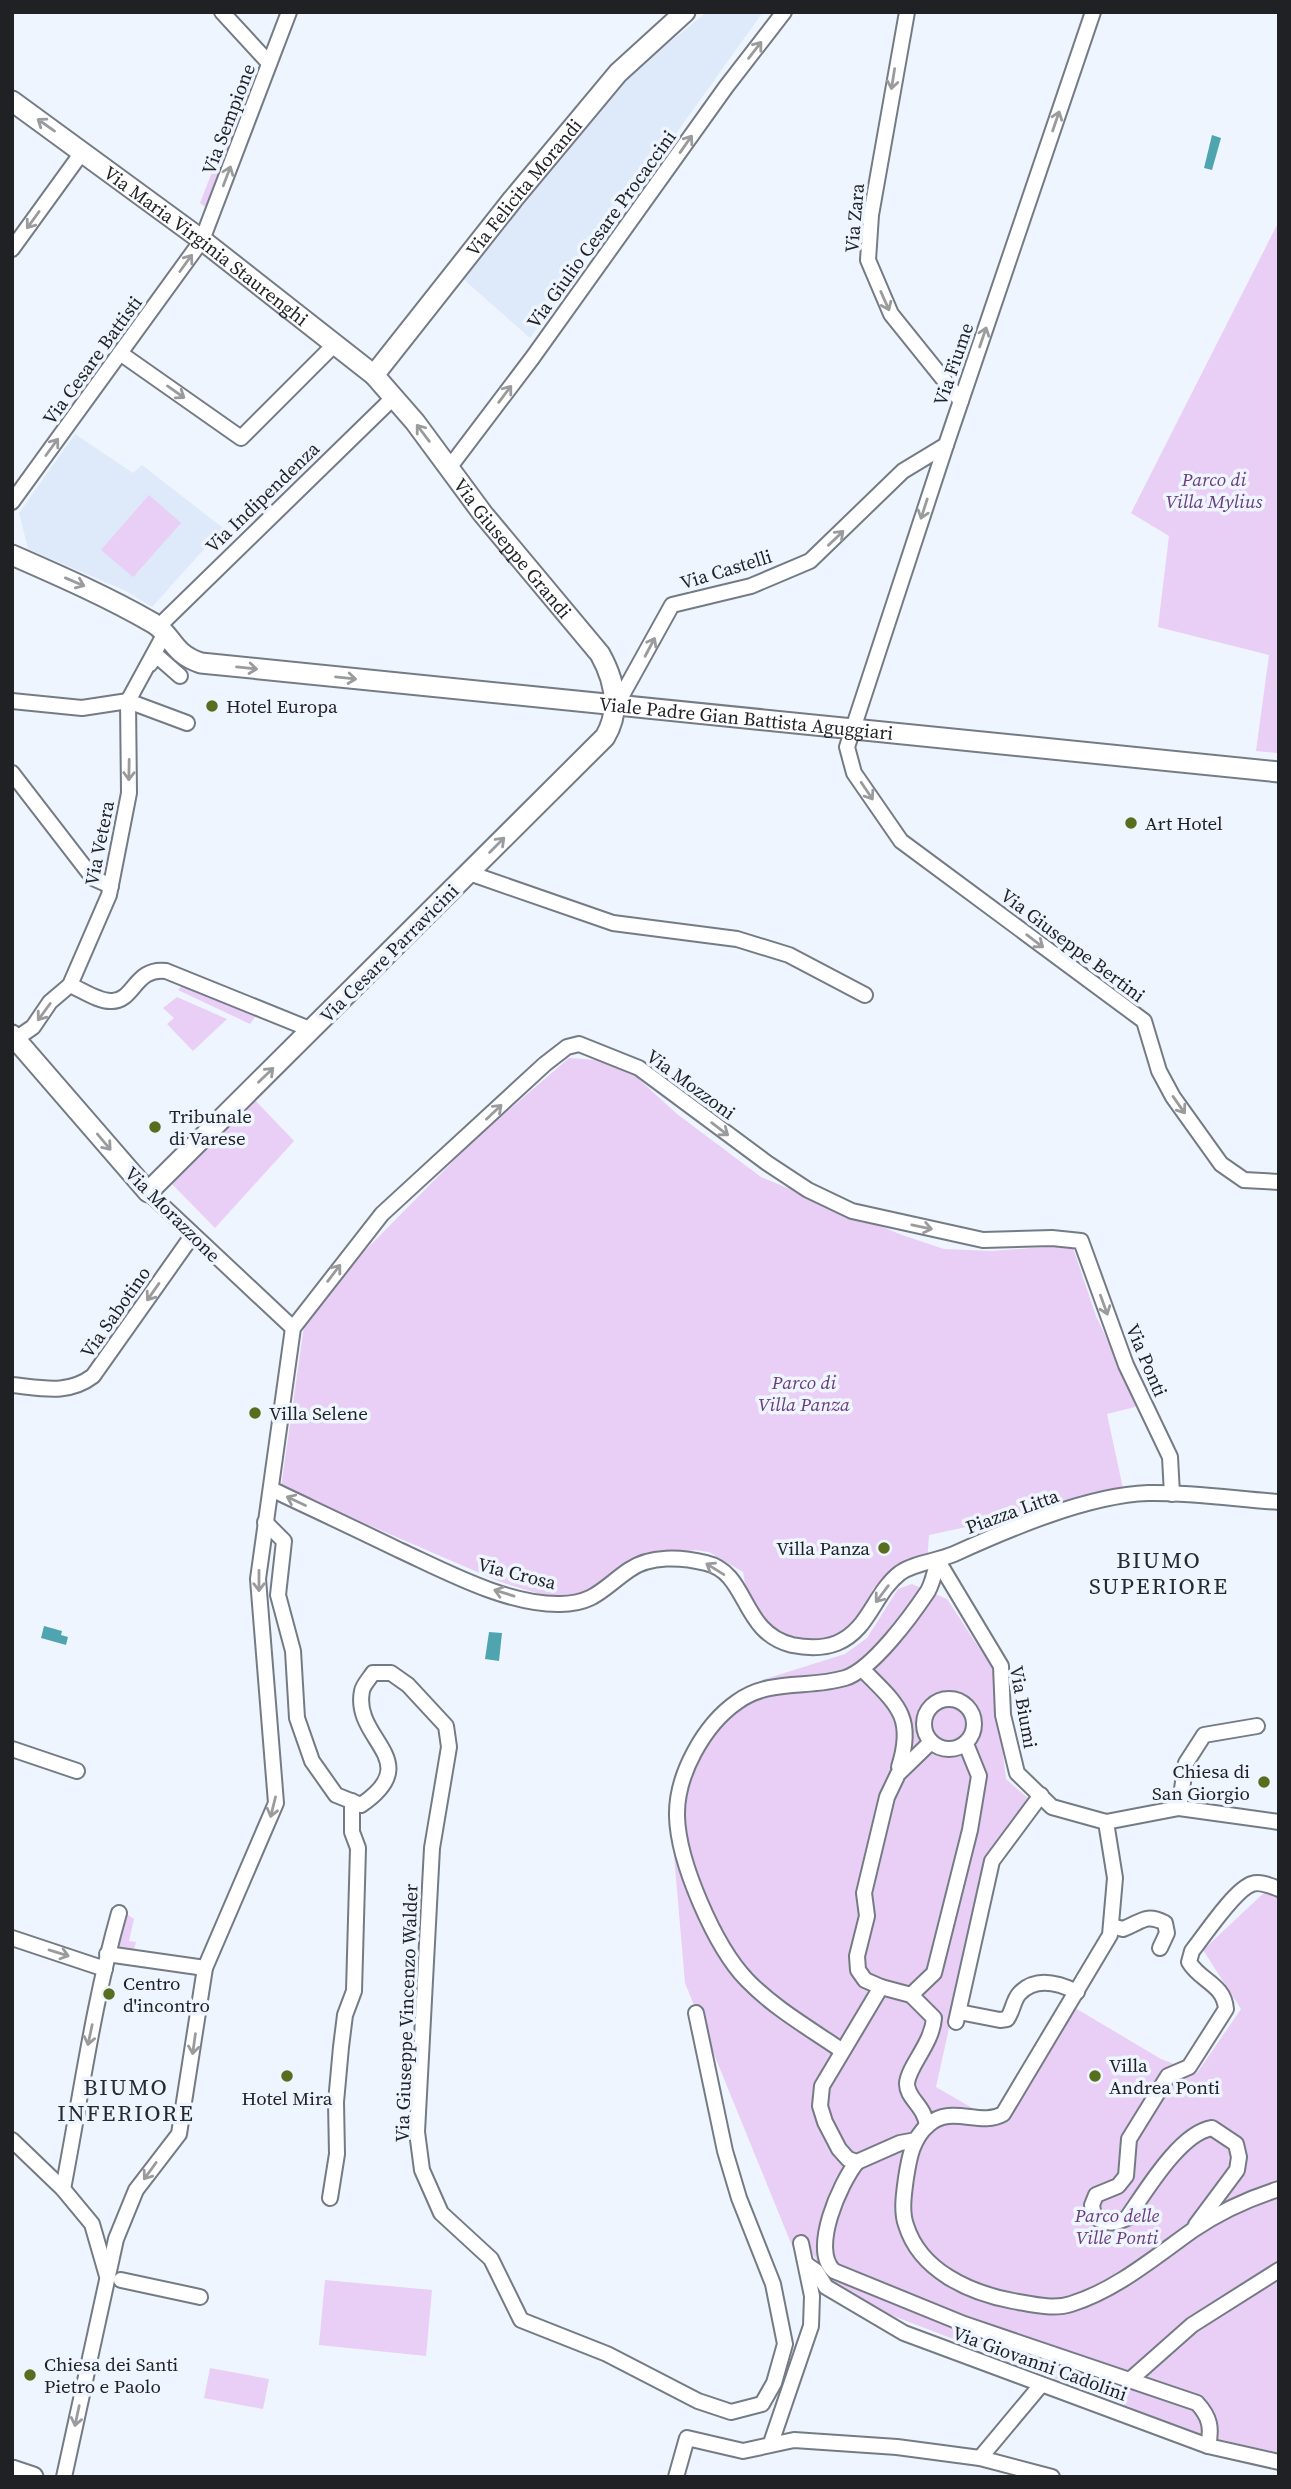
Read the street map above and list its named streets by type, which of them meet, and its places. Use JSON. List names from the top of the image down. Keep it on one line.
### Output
{"streets":{"main road":["Via Felicita Morandi","Via Maria Virginia Staurenghi","Via Giuseppe Grandi","Viale Padre Gian Battista Aguggiari","Via Cesare Parravicini","Via Morazzone"],"street":["Via Sempione","Via Zara","Via Giulio Cesare Procaccini","Via Cesare Battisti","Via Fiume","Via Indipendenza","Via Castelli","Via Vetera","Via Giuseppe Bertini","Via Mozzoni","Via Sabotino","Via Ponti","Piazza Litta","Via Crosa","Via Biumi","Via Giuseppe Vincenzo Walder","Via Giovanni Cadolini"]},"crossings":[["Via Sempione","Via Maria Virginia Staurenghi"],["Via Sempione","Via Cesare Battisti"],["Via Felicita Morandi","Via Maria Virginia Staurenghi"],["Via Zara","Via Fiume"],["Via Giulio Cesare Procaccini","Via Giuseppe Grandi"],["Via Maria Virginia Staurenghi","Via Cesare Battisti"],["Via Maria Virginia Staurenghi","Via Indipendenza"],["Via Maria Virginia Staurenghi","Via Giuseppe Grandi"],["Via Fiume","Via Castelli"],["Via Fiume","Viale Padre Gian Battista Aguggiari"],["Via Fiume","Via Giuseppe Bertini"],["Via Indipendenza","Via Giuseppe Grandi"],["Via Indipendenza","Viale Padre Gian Battista Aguggiari"],["Via Indipendenza","Via Vetera"],["Via Giuseppe Grandi","Via Castelli"],["Via Giuseppe Grandi","Viale Padre Gian Battista Aguggiari"],["Via Giuseppe Grandi","Via Cesare Parravicini"],["Via Castelli","Viale Padre Gian Battista Aguggiari"],["Via Castelli","Via Cesare Parravicini"],["Viale Padre Gian Battista Aguggiari","Via Giuseppe Bertini"],["Viale Padre Gian Battista Aguggiari","Via Cesare Parravicini"],["Via Cesare Parravicini","Via Morazzone"],["Via Mozzoni","Via Morazzone"],["Via Mozzoni","Via Ponti"],["Via Morazzone","Via Sabotino"],["Via Ponti","Piazza Litta"],["Piazza Litta","Via Crosa"],["Piazza Litta","Via Biumi"],["Via Crosa","Via Biumi"]],"one_way":["Via Sempione","Via Zara","Via Giulio Cesare Procaccini","Via Cesare Battisti","Via Castelli","Viale Padre Gian Battista Aguggiari","Via Vetera","Via Giuseppe Bertini","Via Cesare Parravicini","Via Mozzoni","Via Morazzone","Via Sabotino","Via Ponti","Via Crosa"],"districts":["BIUMO SUPERIORE","BIUMO INFERIORE"],"parks":["Parco di Villa Mylius","Parco di Villa Panza","Parco delle Ville Ponti"],"places":["Hotel Europa","Art Hotel","Tribunale di Varese","Villa Selene","Villa Panza","Chiesa di San Giorgio","Centro d'incontro","Hotel Mira","Villa Andrea Ponti","Chiesa dei Santi Pietro e Paolo"]}
